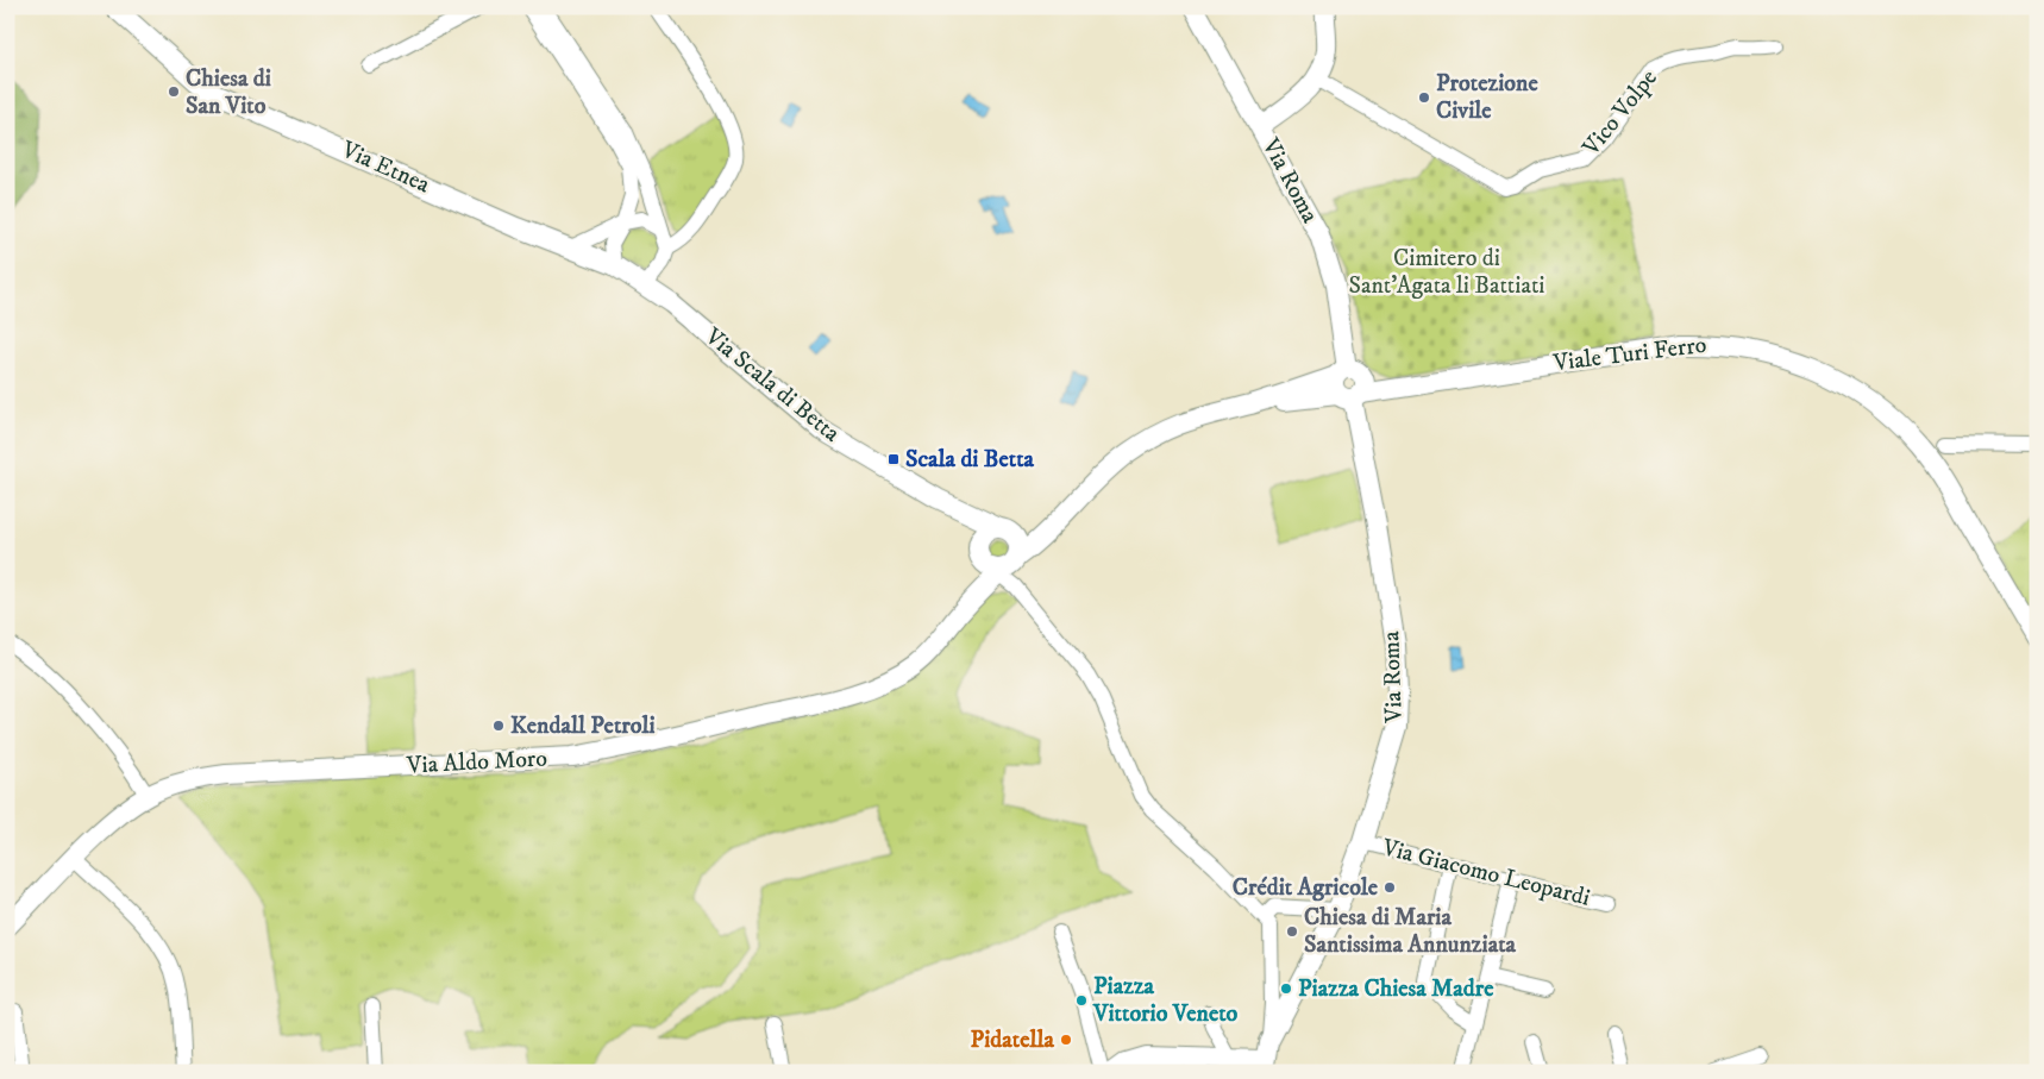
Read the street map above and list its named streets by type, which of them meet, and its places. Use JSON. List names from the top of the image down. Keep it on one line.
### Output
{"streets":{"main road":["Via Etnea","Via Roma","Viale Turi Ferro","Via Scala di Betta","Via Aldo Moro"],"street":["Vico Volpe","Via Giacomo Leopardi"]},"crossings":[["Via Etnea","Via Scala di Betta"],["Via Roma","Viale Turi Ferro"],["Via Roma","Via Giacomo Leopardi"]],"parks":["Cimitero di Sant'Agata li Battiati"],"places":{"other":["Chiesa di San Vito","Protezione Civile","Kendall Petroli","Crédit Agricole","Chiesa di Maria Santissima Annunziata","Piazza Chiesa Madre","Piazza Vittorio Veneto","Pidatella"],"transit":["Scala di Betta"]}}
